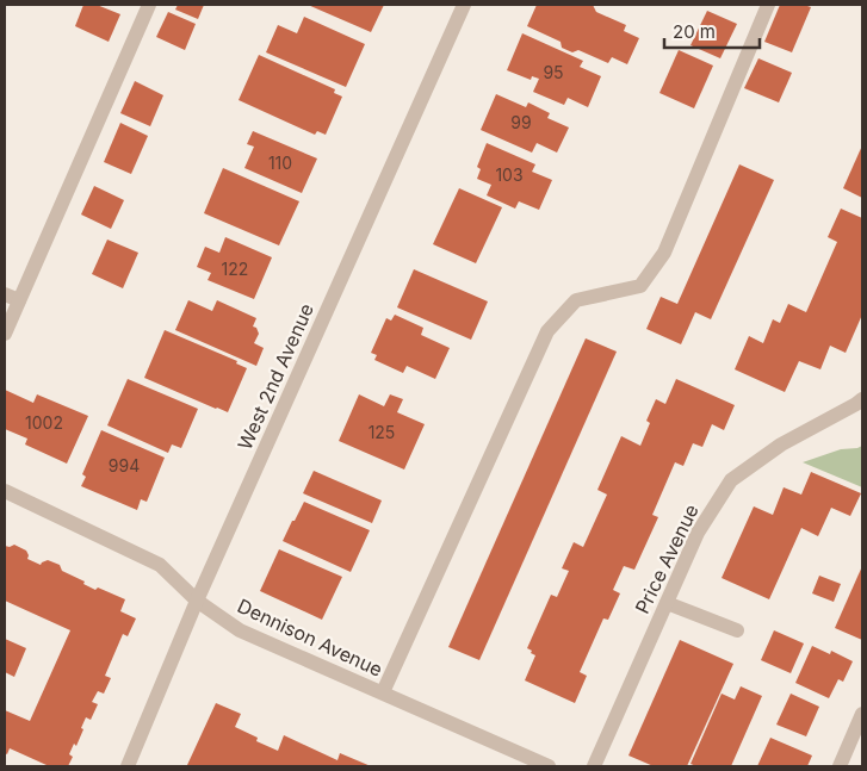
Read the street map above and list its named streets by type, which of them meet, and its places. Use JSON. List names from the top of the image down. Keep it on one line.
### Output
{"streets":{"street":["West 2nd Avenue","Price Avenue","Dennison Avenue"]},"crossings":[["West 2nd Avenue","Dennison Avenue"]],"house_numbers":["95","99","110","103","122","1002","125","994"],"scale_bar":"20 m"}
